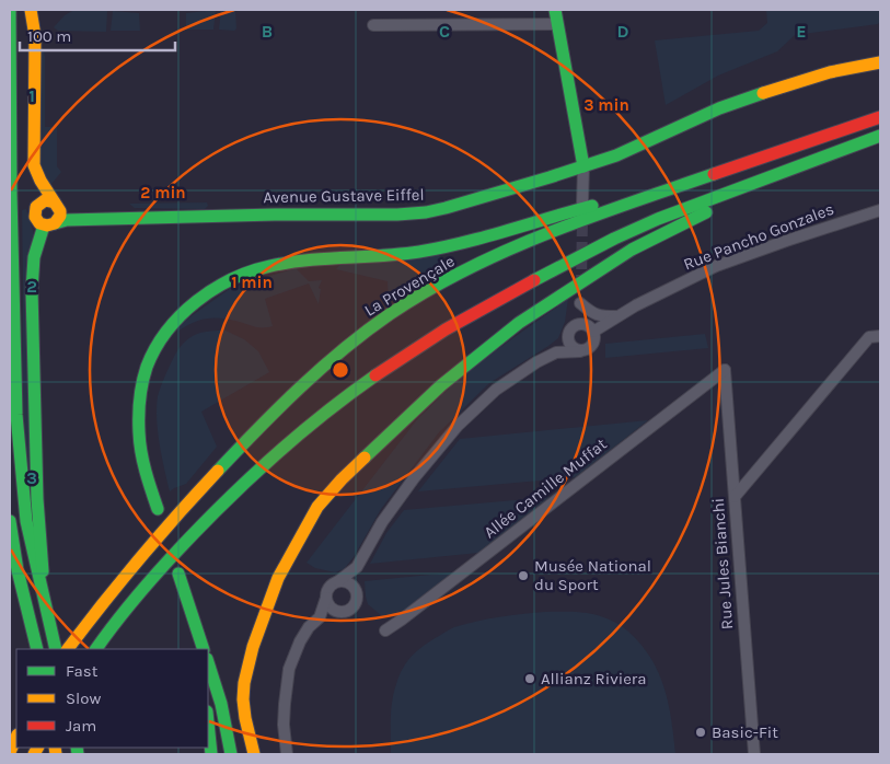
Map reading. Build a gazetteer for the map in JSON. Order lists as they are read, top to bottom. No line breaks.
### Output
{"streets":{"main road":["Avenue Gustave Eiffel","La Provençale"],"street":["Rue Pancho Gonzales","Allée Camille Muffat","Rue Jules Bianchi"]},"crossings":[["Allée Camille Muffat","Rue Jules Bianchi"]],"places":["Musée National du Sport","Allianz Riviera","Basic-Fit"],"legend":["Fast","Slow","Jam"],"scale_bar":"100 m","grid":{"columns":["B","C","D","E"],"rows":["1","2","3"]},"rings":["3 min","2 min","1 min"]}
